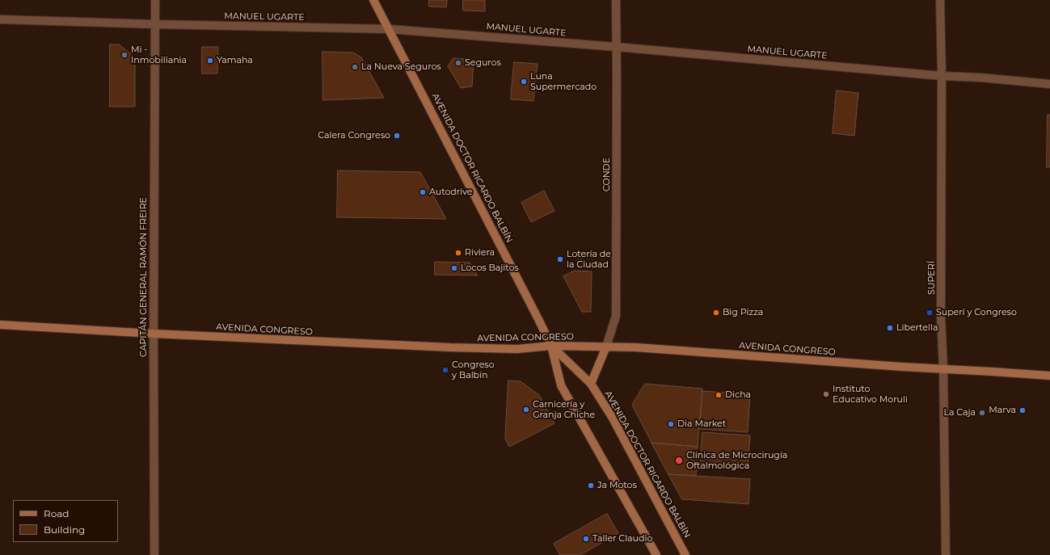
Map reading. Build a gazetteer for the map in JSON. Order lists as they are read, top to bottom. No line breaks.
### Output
{"streets":{"main road":["AVENIDA DOCTOR RICARDO BALBÍN","AVENIDA CONGRESO"],"street":["MANUEL UGARTE","CONDE","CAPITÁN GENERAL RAMÓN FREIRE","SUPERÍ"]},"crossings":[["MANUEL UGARTE","AVENIDA DOCTOR RICARDO BALBÍN"],["MANUEL UGARTE","CONDE"],["MANUEL UGARTE","CAPITÁN GENERAL RAMÓN FREIRE"],["MANUEL UGARTE","SUPERÍ"],["AVENIDA DOCTOR RICARDO BALBÍN","AVENIDA CONGRESO"],["CONDE","AVENIDA CONGRESO"],["CAPITÁN GENERAL RAMÓN FREIRE","AVENIDA CONGRESO"],["SUPERÍ","AVENIDA CONGRESO"]],"places":["Mi - Inmobiliania","Yamaha","Seguros","La Nueva Seguros","Luna Supermercado","Calera Congreso","Autodrive","Riviera","Lotería de la Ciudad","Locos Bajitos","Big Pizza","Superí y Congreso","Libertella","Congreso y Balbín","Instituto Educativo Moruli","Dicha","Carnicería y Granja Chiche","Marva","La Caja","Dia Market","Clínica de Microcirugía Oftalmológica","Ja Motos","Taller Claudio"],"legend":["Road","Building"]}
